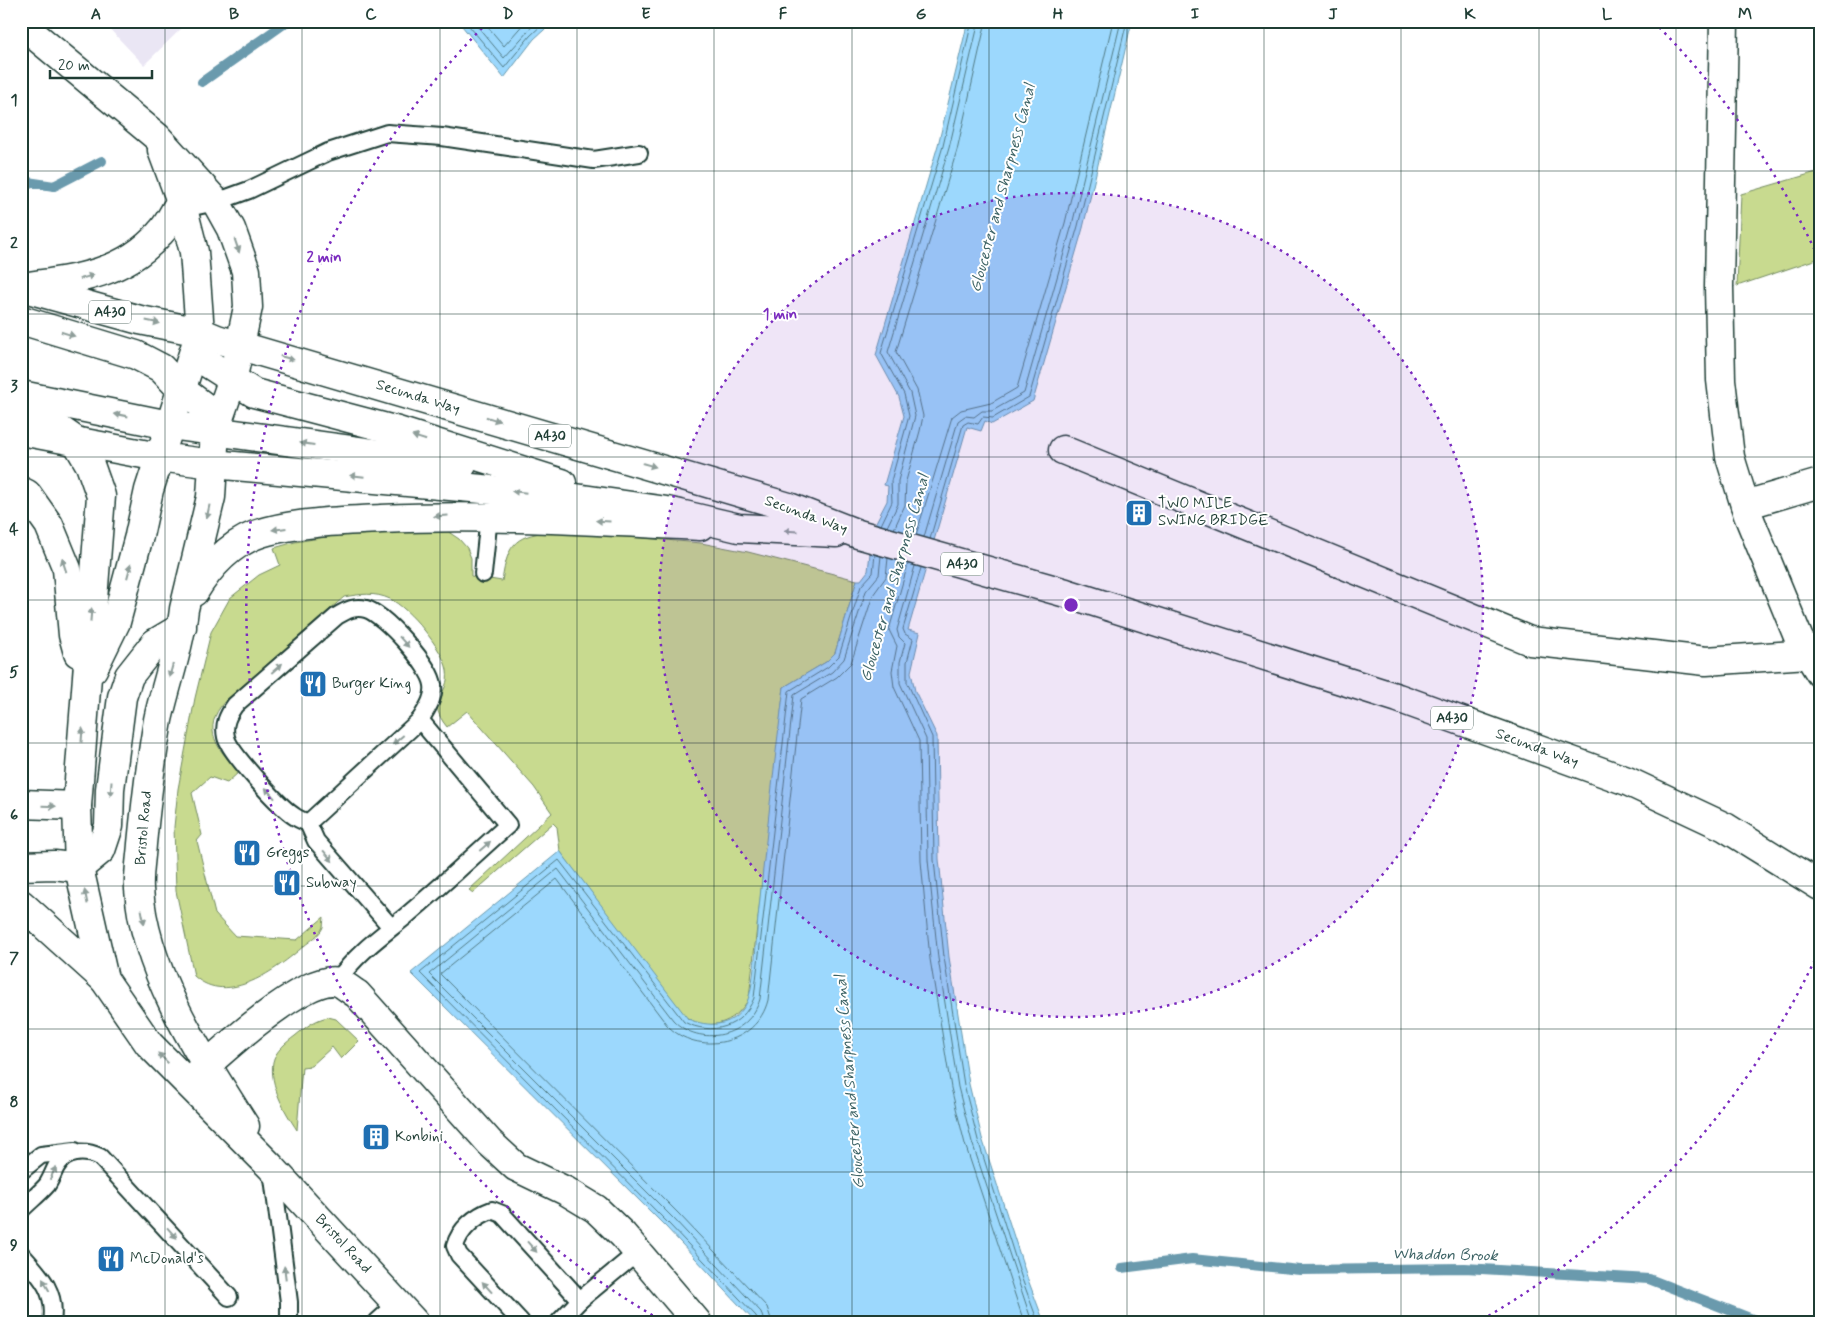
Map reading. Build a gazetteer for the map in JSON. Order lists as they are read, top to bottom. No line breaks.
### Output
{"streets":{"street":["A430","Secunda Way","Bristol Road"]},"crossings":[["A430","Secunda Way"],["A430","Bristol Road"],["Secunda Way","Bristol Road"]],"water":["Gloucester and Sharpness Canal","Whaddon Brook"],"places":{"building":["TWO MILE SWING BRIDGE","Konbini"],"restaurant":["Burger King","Greggs","Subway","McDonald's"]},"scale_bar":"20 m","grid":{"columns":["A","B","C","D","E","F","G","H","I","J","K","L","M"],"rows":["1","2","3","4","5","6","7","8","9"]},"rings":["2 min","1 min"]}
